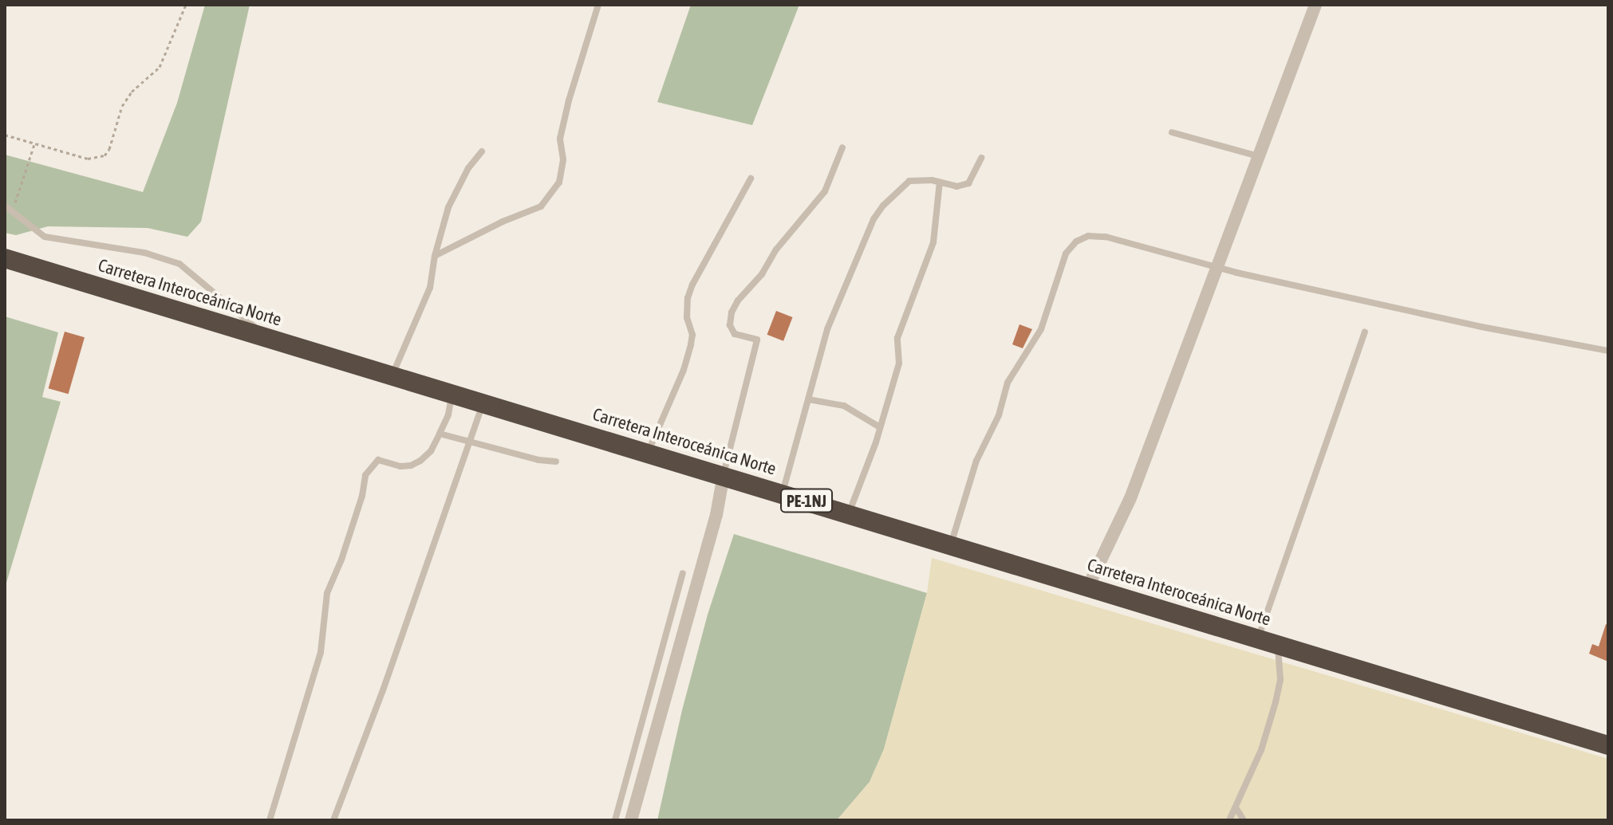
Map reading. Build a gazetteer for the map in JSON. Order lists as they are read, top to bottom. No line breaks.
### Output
{"streets":{"highway":["Carretera Interoceánica Norte","PE-1NJ"]}}
